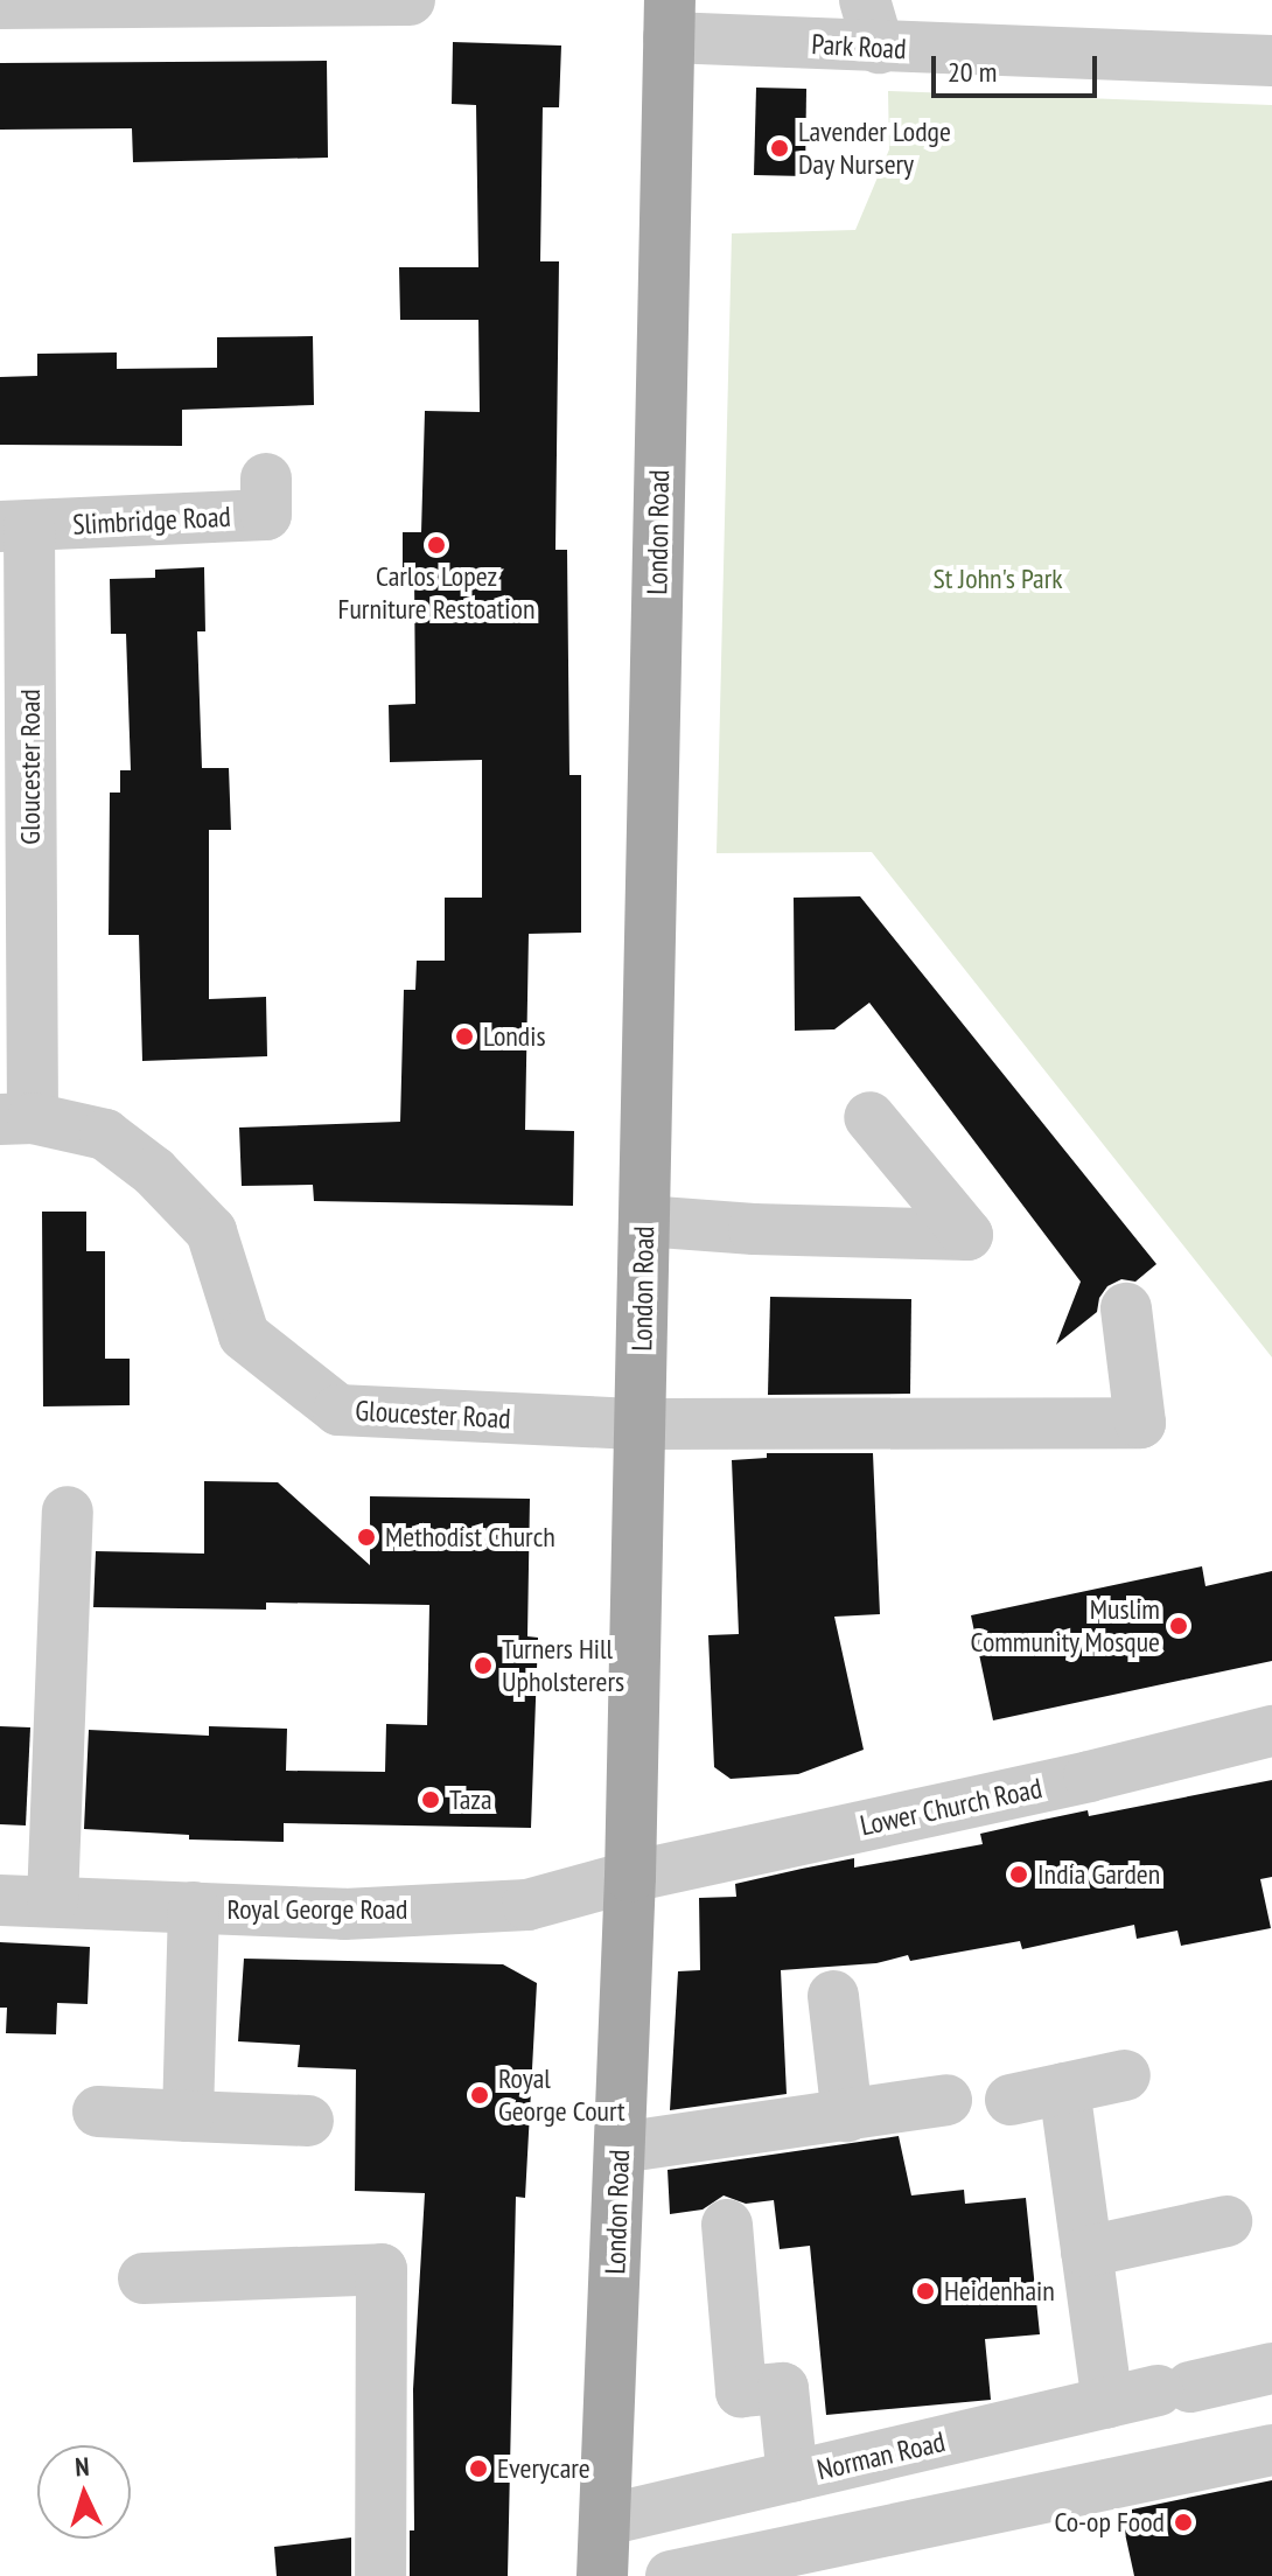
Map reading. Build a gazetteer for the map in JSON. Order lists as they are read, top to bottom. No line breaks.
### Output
{"streets":{"main road":["London Road"],"street":["Park Road","Slimbridge Road","Gloucester Road","Lower Church Road","Royal George Road","Norman Road"]},"crossings":[["Park Road","London Road"],["Slimbridge Road","Gloucester Road"],["London Road","Gloucester Road"],["London Road","Lower Church Road"],["London Road","Royal George Road"],["London Road","Norman Road"],["Lower Church Road","Royal George Road"]],"parks":["St John's Park"],"places":["Lavender Lodge Day Nursery","Carlos Lopez Furniture Restoation","Londis","Methodist Church","Muslim Community Mosque","Turners Hill Upholsterers","Taza","India Garden","Royal George Court","Heidenhain","Everycare","Co-op Food"],"scale_bar":"20 m","north":"top"}
